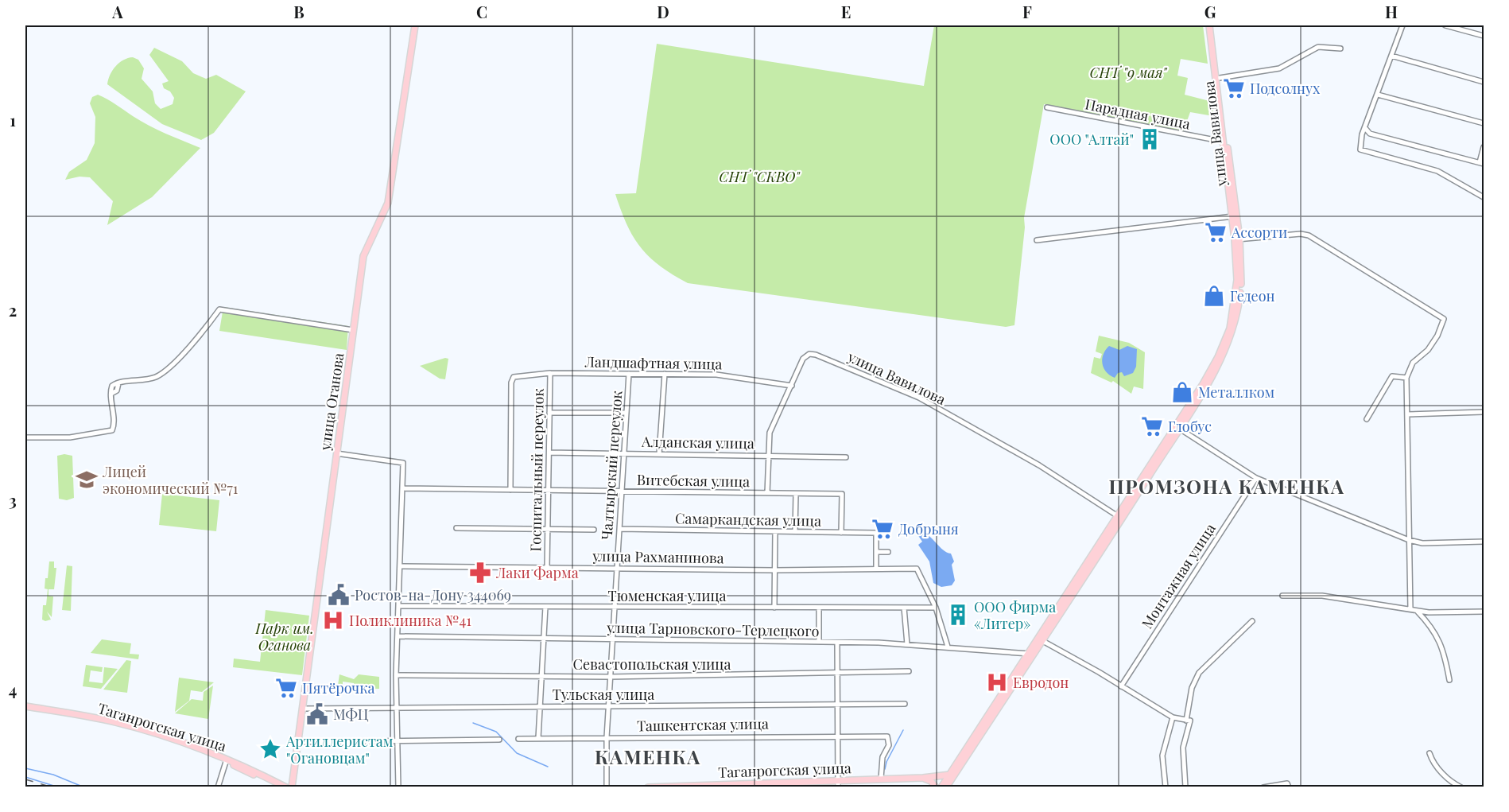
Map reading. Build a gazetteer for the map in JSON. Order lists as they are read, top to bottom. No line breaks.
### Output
{"streets":{"main road":["улица Вавилова","улица Оганова","Таганрогская улица"],"street":["Парадная улица","Ландшафтная улица","Алданская улица","Чалтырский переулок","Госпитальный переулок","Витебская улица","Самаркандская улица","улица Рахманинова","Монтажная улица","Тюменская улица","улица Тарновского-Терлецкого","Севастопольская улица","Тульская улица","Ташкентская улица"]},"crossings":[["Парадная улица","улица Вавилова"],["улица Вавилова","Ландшафтная улица"],["улица Вавилова","Алданская улица"],["улица Вавилова","Витебская улица"],["улица Вавилова","улица Тарновского-Терлецкого"],["улица Вавилова","Таганрогская улица"],["Ландшафтная улица","Чалтырский переулок"],["Ландшафтная улица","Госпитальный переулок"],["Ландшафтная улица","Витебская улица"],["улица Оганова","Тульская улица"],["Алданская улица","Чалтырский переулок"],["Алданская улица","Госпитальный переулок"],["Чалтырский переулок","Витебская улица"],["Чалтырский переулок","Самаркандская улица"],["Чалтырский переулок","улица Рахманинова"],["Чалтырский переулок","Тюменская улица"],["Чалтырский переулок","улица Тарновского-Терлецкого"],["Чалтырский переулок","Севастопольская улица"],["Чалтырский переулок","Тульская улица"],["Чалтырский переулок","Ташкентская улица"],["Госпитальный переулок","Витебская улица"],["Госпитальный переулок","улица Рахманинова"],["Витебская улица","Самаркандская улица"],["улица Рахманинова","Тюменская улица"],["Ташкентская улица","Таганрогская улица"]],"districts":["ПРОМЗОНА КАМЕНКА","КАМЕНКА"],"parks":["СНТ \"9 мая\"","СНТ \"СКВО\"","Парк им. Оганова"],"places":{"supermarket":["Подсолнух","Ассорти","Глобус","Добрыня","Пятёрочка"],"building":["ООО \"Алтай\"","ООО Фирма «Литер»"],"shop":["Гедеон","Металлком"],"school or university":["Лицей экономический №71"],"pharmacy":["Лаки Фарма"],"public building":["Ростов-на-Дону 344069","МФЦ"],"hospital":["Поликлиника №41","Евродон"],"place":["Артиллеристам \"Огановцам\""]},"grid":{"columns":["A","B","C","D","E","F","G","H"],"rows":["1","2","3","4"]}}
